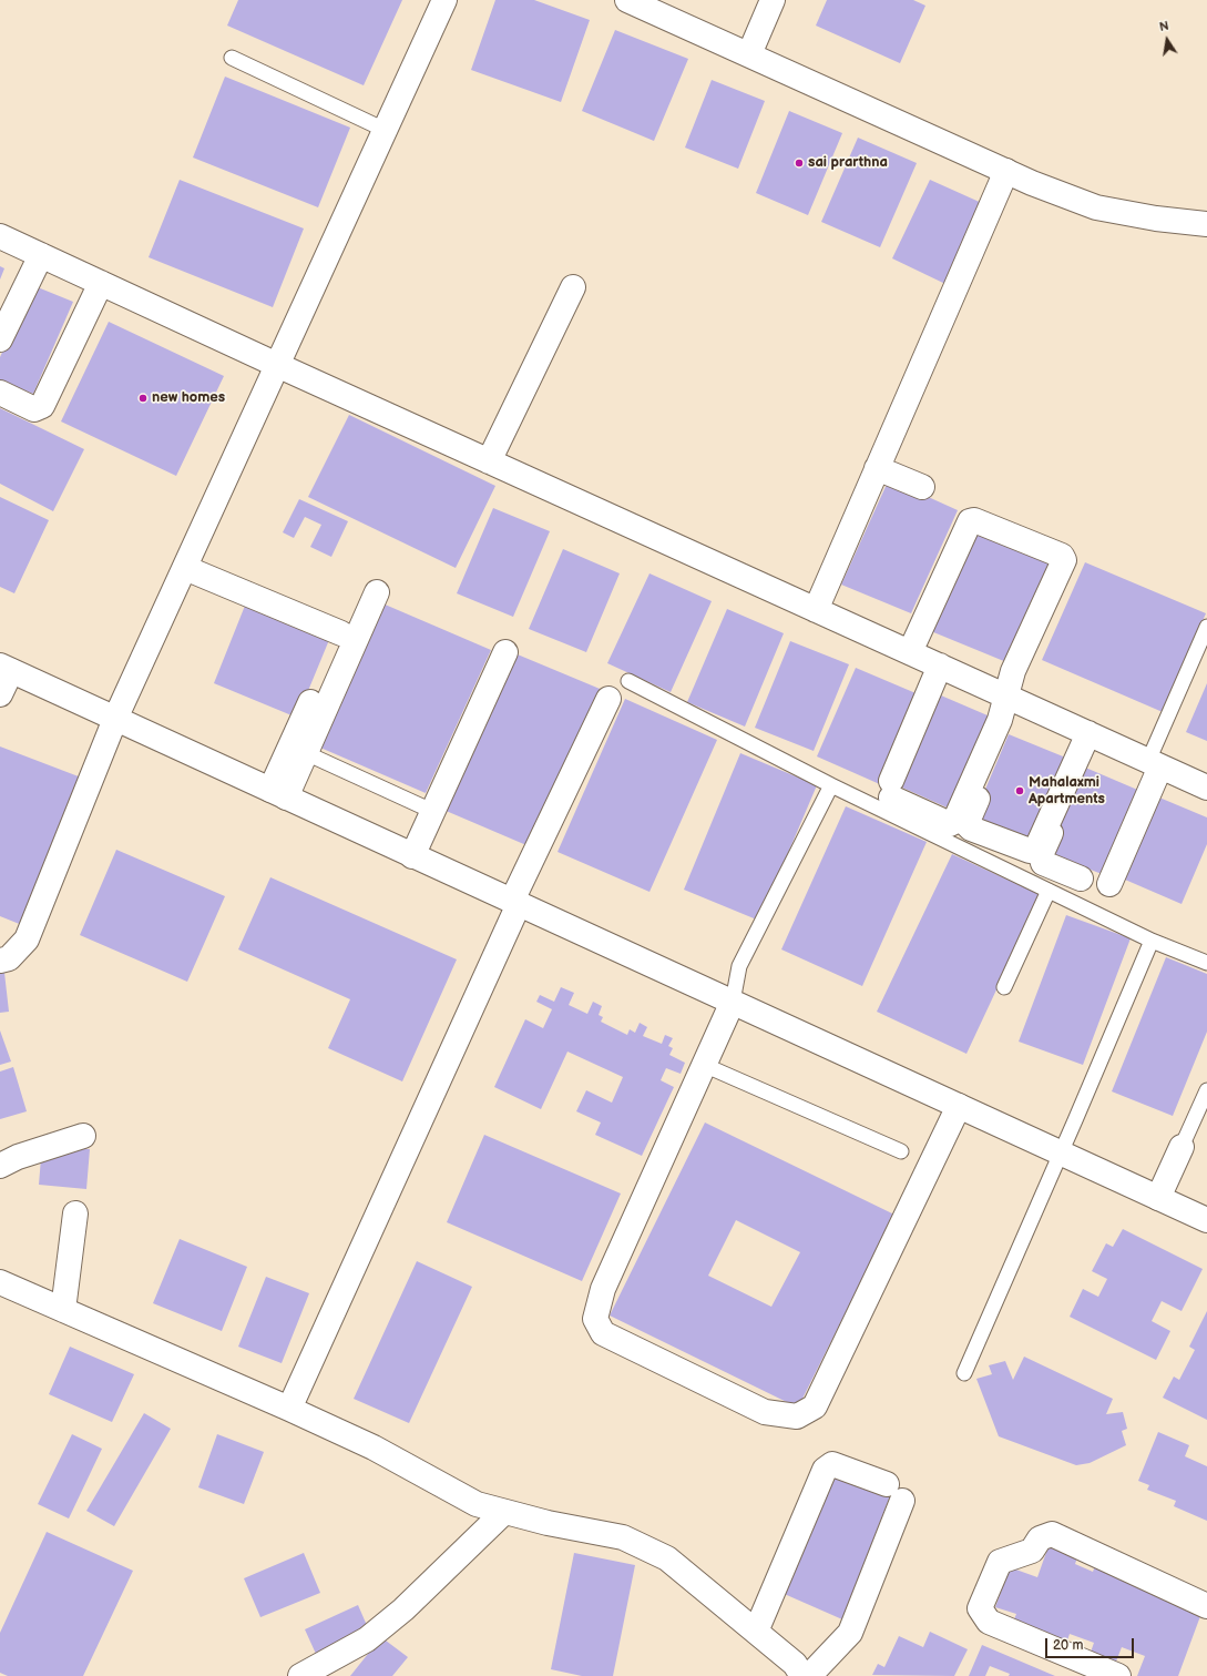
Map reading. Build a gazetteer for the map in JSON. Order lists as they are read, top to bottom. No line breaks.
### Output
{"places":["sai prarthna","new homes","Mahalaxmi Apartments"],"scale_bar":"20 m","north":"top"}
